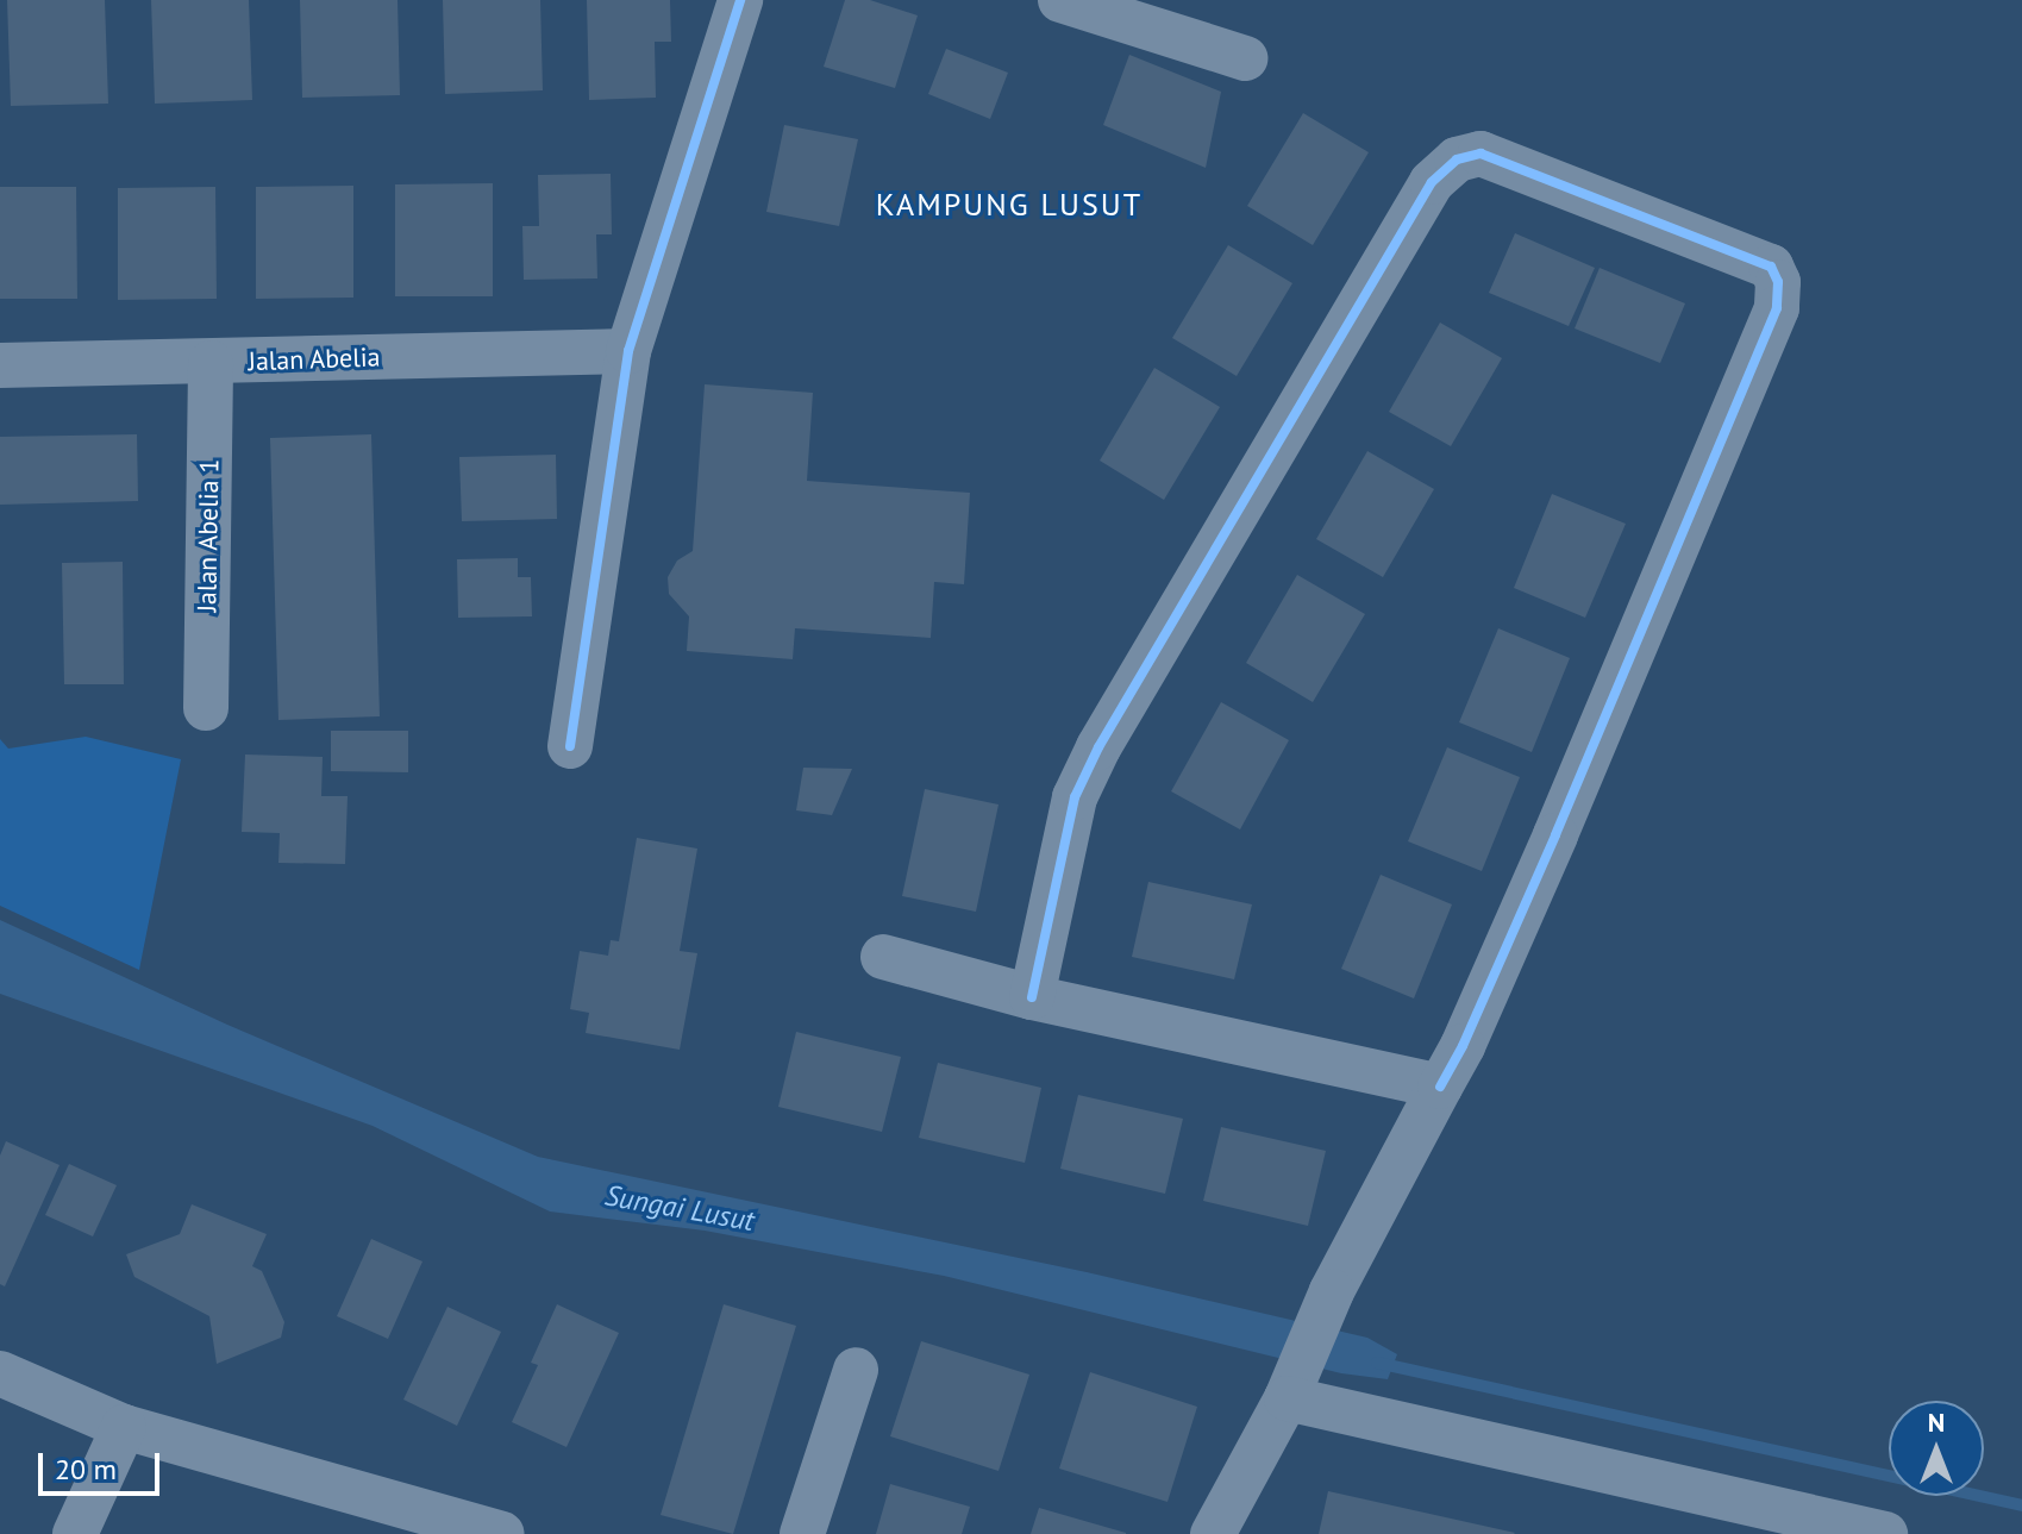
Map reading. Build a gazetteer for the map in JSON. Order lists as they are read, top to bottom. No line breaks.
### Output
{"streets":{"street":["Jalan Abelia","Jalan Abelia 1"]},"crossings":[["Jalan Abelia","Jalan Abelia 1"]],"districts":["KAMPUNG LUSUT"],"water":["Sungai Lusut"],"scale_bar":"20 m","north":"top"}
